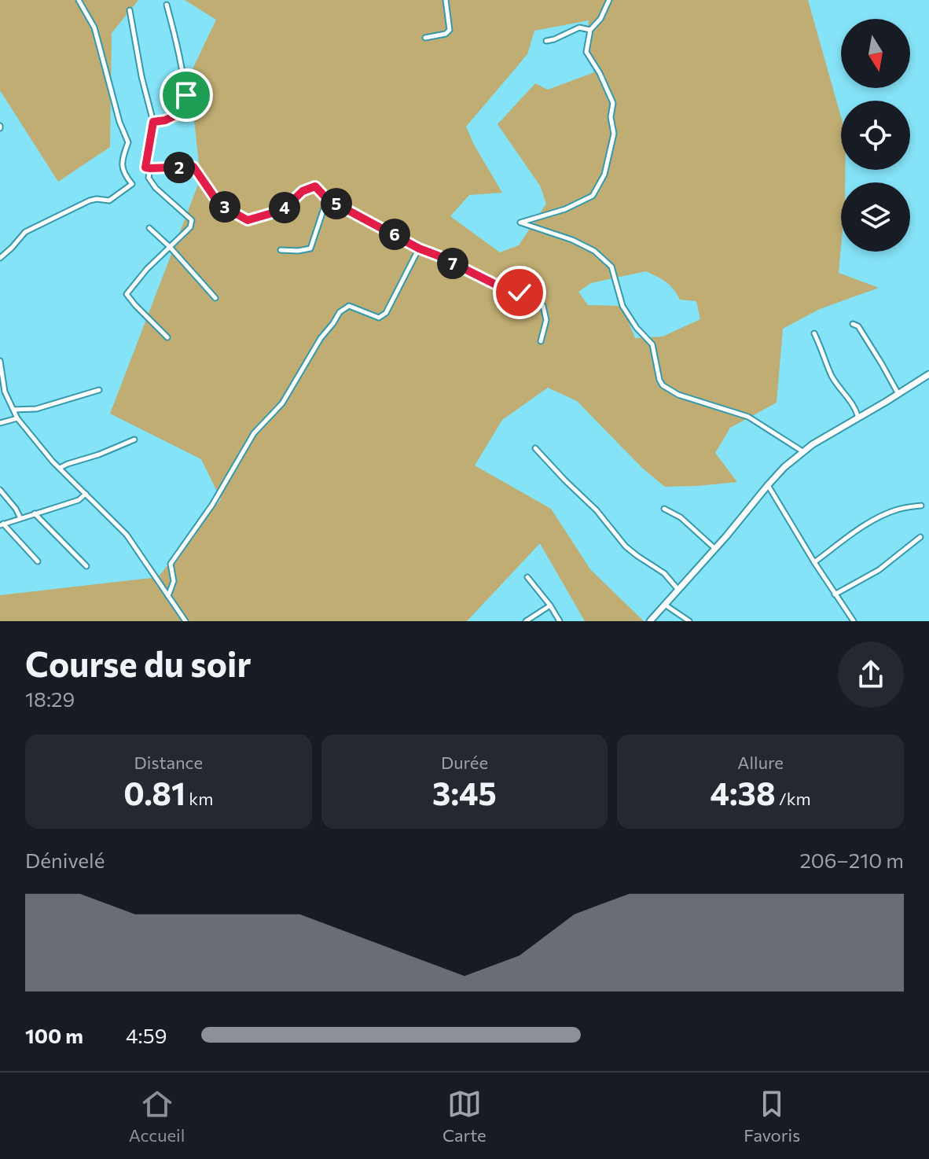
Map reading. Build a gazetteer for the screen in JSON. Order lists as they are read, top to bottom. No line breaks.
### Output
{"north":"bottom","page":{"pins":["2","5","3","4","6","7"],"heading":["Course du soir","18:29"],"stats":[["Distance","0.81 km"],["Durée","3:45"],["Allure","4:38 /km"]],"chart":["Dénivelé","206–210 m"],"list":[{"name":"100 m","note":"4:59"}],"tabs":["Accueil","Carte","Favoris"]}}
